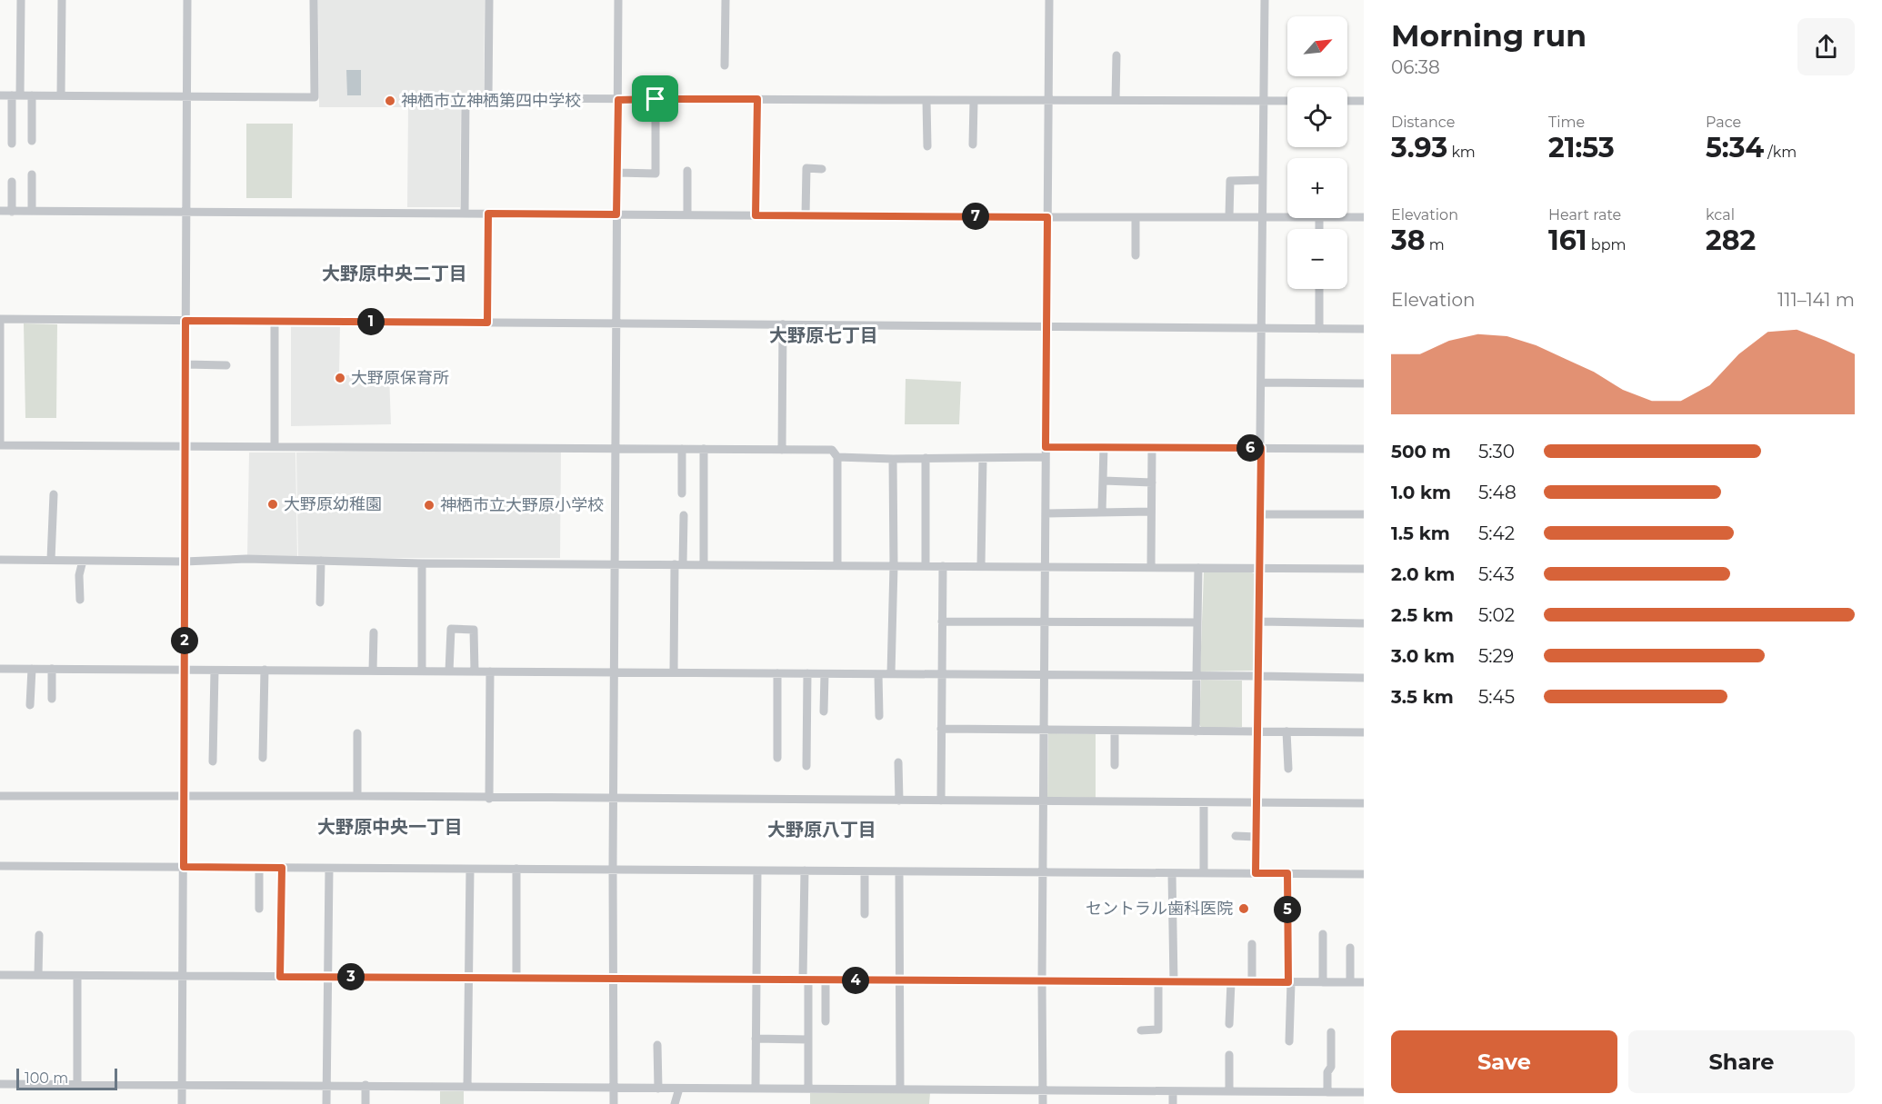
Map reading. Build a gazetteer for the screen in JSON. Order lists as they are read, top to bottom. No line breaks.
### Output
{"districts":["大野原中央二丁目","大野原七丁目","大野原中央一丁目","大野原八丁目"],"places":["神栖市立神栖第四中学校","大野原保育所","大野原幼稚園","神栖市立大野原小学校","セントラル歯科医院"],"scale_bar":"100 m","north":"top right","page":{"heading":["Morning run","06:38"],"map_buttons":["+","−"],"stats":[["Distance","3.93 km"],["Time","21:53"],["Pace","5:34 /km"],["Elevation","38 m"],["Heart rate","161 bpm"],["kcal","282"]],"pins":["7","1","6","2","5","3","4"],"chart":["Elevation","111–141 m"],"list":[{"name":"500 m","note":"5:30"},{"name":"1.0 km","note":"5:48"},{"name":"1.5 km","note":"5:42"},{"name":"2.0 km","note":"5:43"},{"name":"2.5 km","note":"5:02"},{"name":"3.0 km","note":"5:29"},{"name":"3.5 km","note":"5:45"}],"buttons":["Save","Share"],"scale":"100 m"}}
